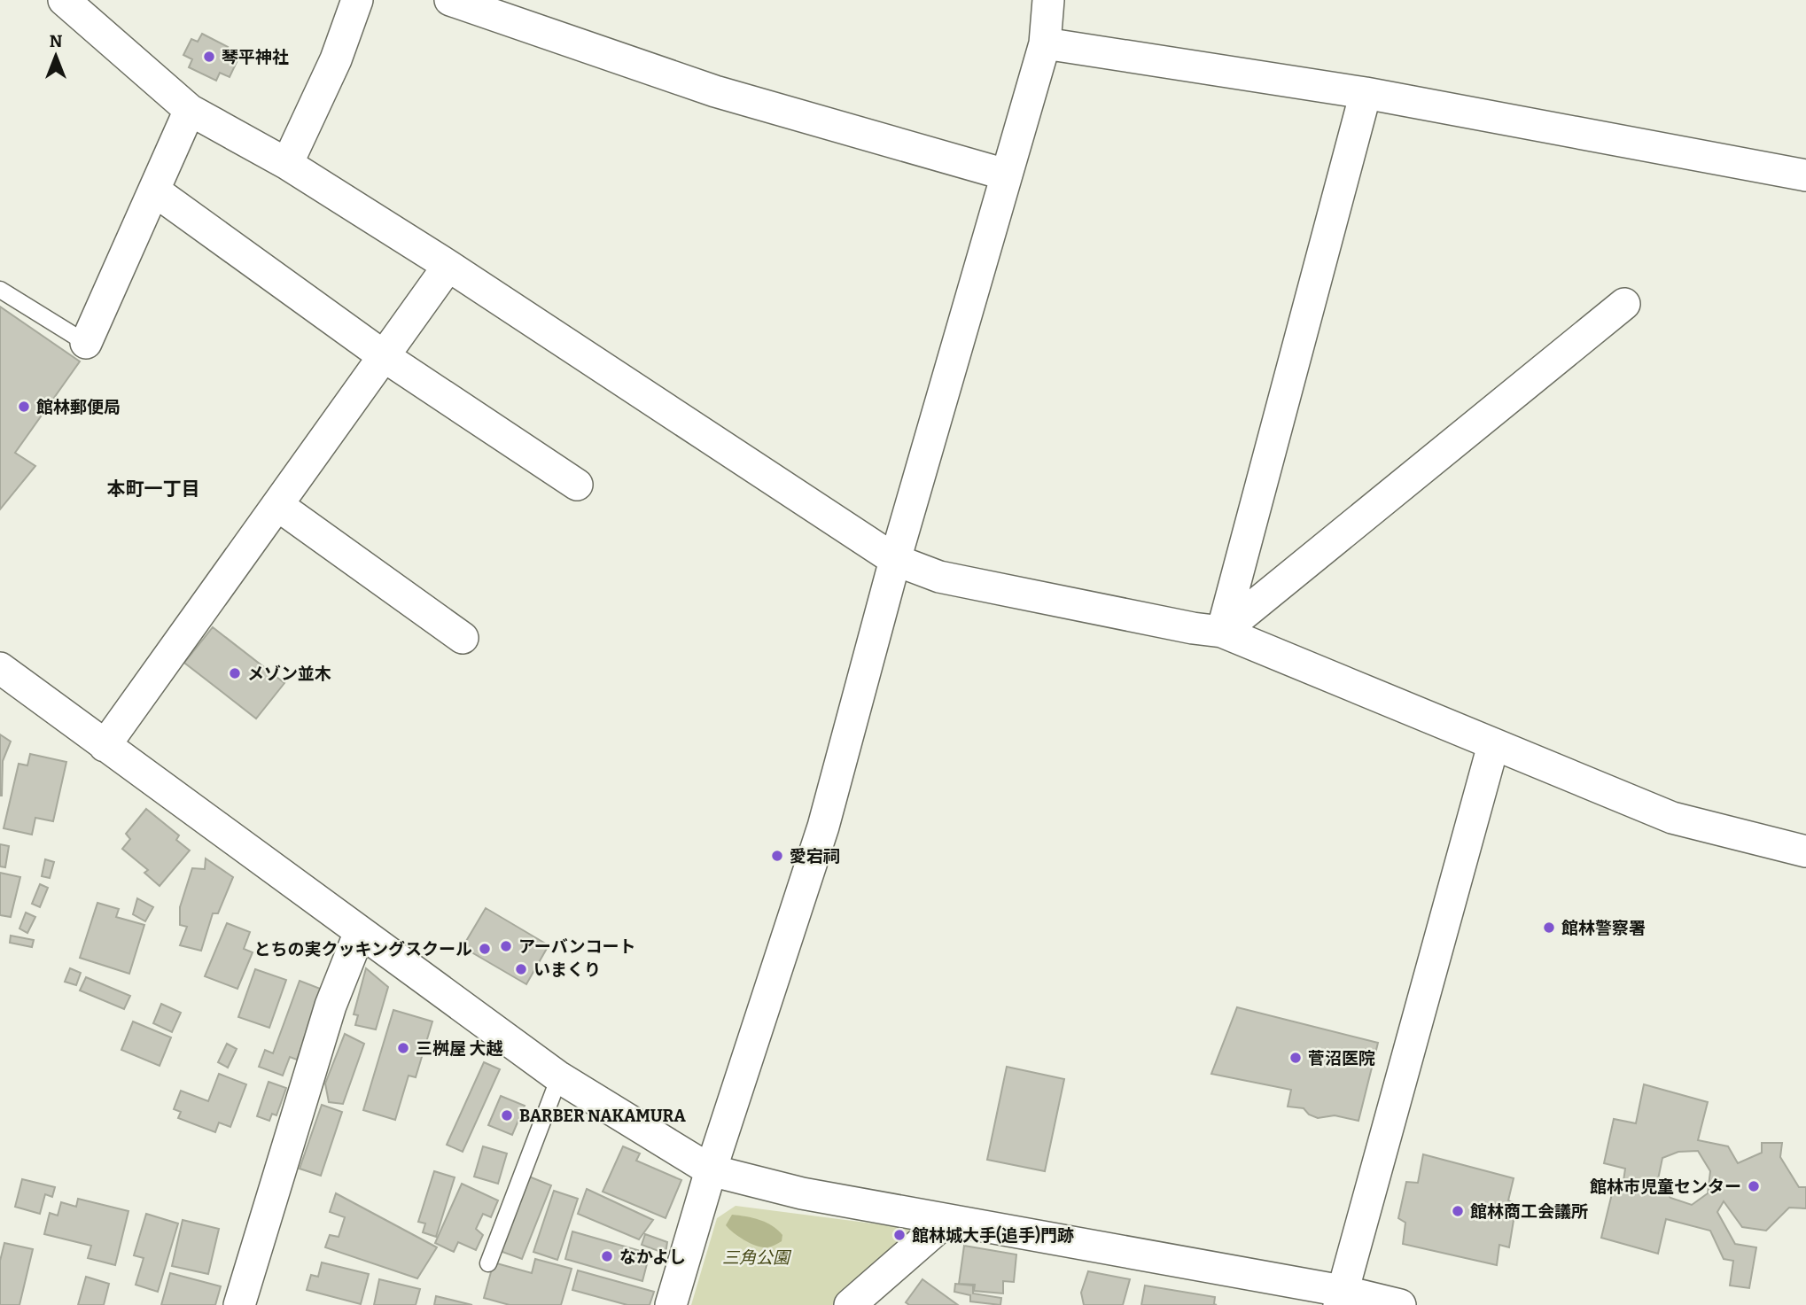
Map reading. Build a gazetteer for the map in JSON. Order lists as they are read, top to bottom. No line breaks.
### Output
{"districts":["本町一丁目"],"parks":["三角公園"],"places":["琴平神社","館林郵便局","メゾン並木","愛宕祠","館林警察署","アーバンコート","とちの実クッキングスクール","いまくり","三桝屋 大越","菅沼医院","BARBER NAKAMURA","館林市児童センター","館林商工会議所","館林城大手(追手)門跡","なかよし"],"north":"top"}
